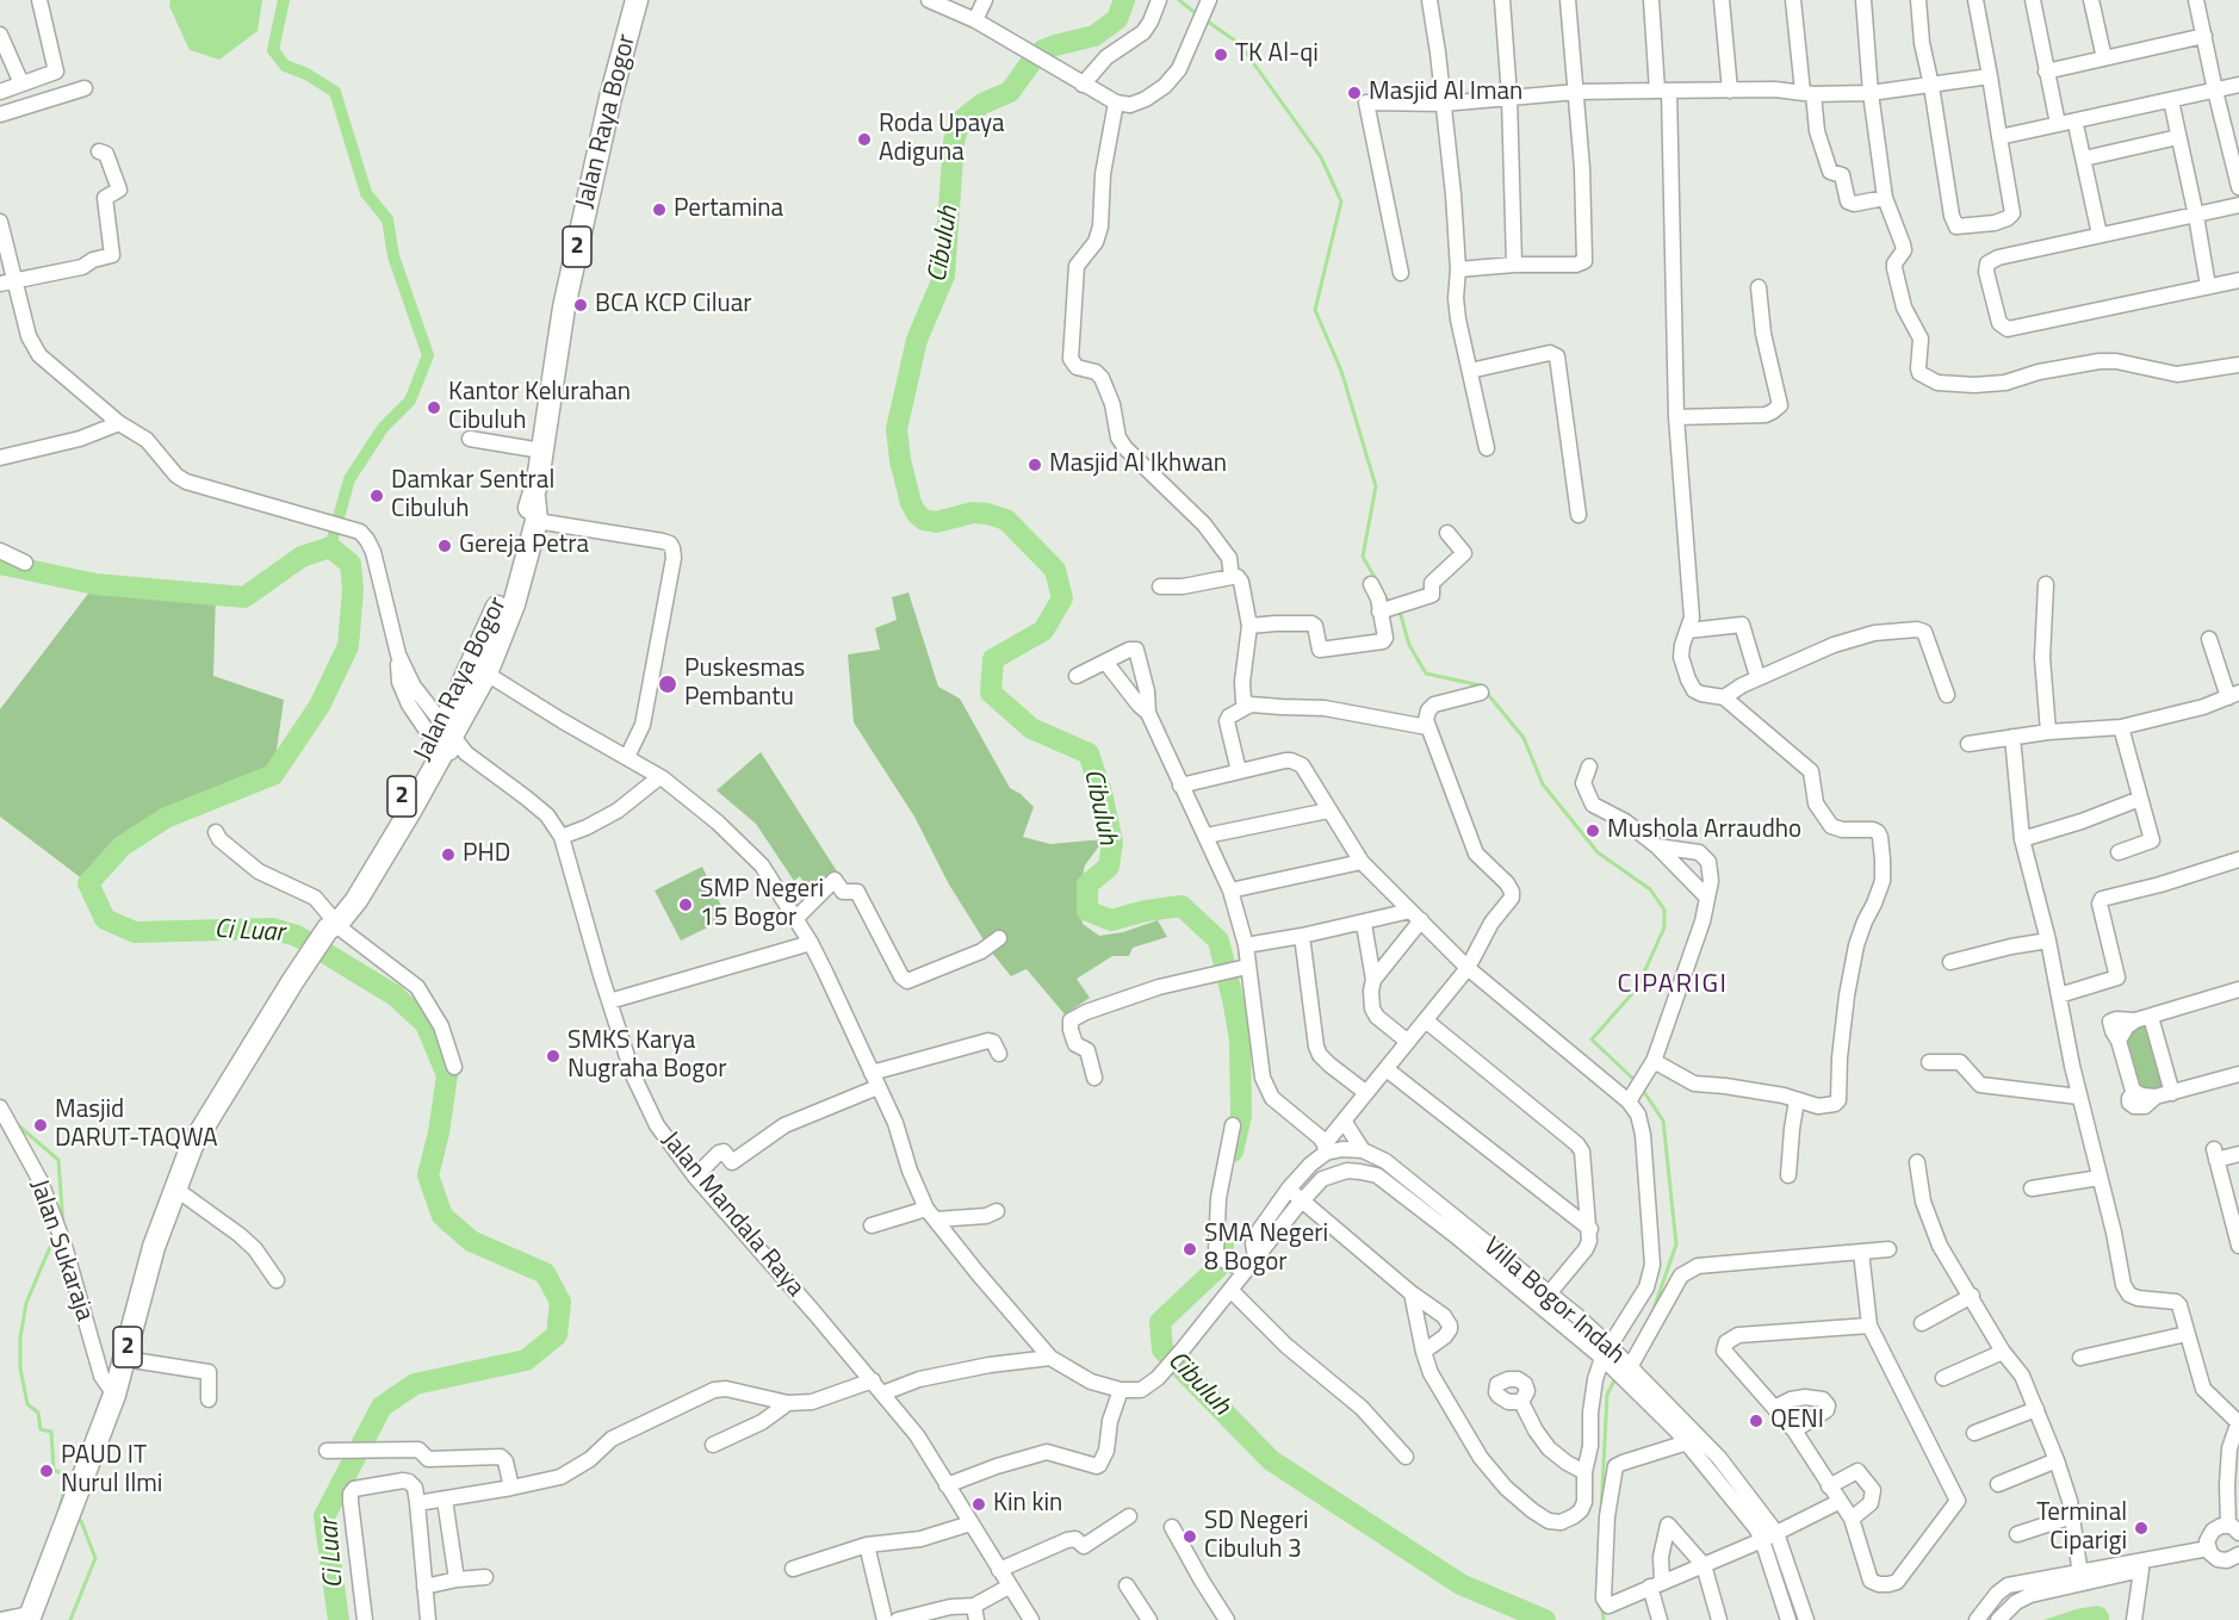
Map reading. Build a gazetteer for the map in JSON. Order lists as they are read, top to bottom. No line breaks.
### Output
{"streets":{"highway":["Jalan Raya Bogor","2"],"street":["Jalan Mandala Raya","Jalan Sukaraja","Villa Bogor Indah"]},"crossings":[["Jalan Raya Bogor","2"],["Jalan Raya Bogor","Jalan Mandala Raya"],["2","Jalan Sukaraja"]],"districts":["CIPARIGI"],"water":["Cibuluh","Ci Luar"],"places":["TK Al-qi","Masjid Al Iman","Roda Upaya Adiguna","Pertamina","BCA KCP Ciluar","Kantor Kelurahan Cibuluh","Masjid Al Ikhwan","Damkar Sentral Cibuluh","Gereja Petra","Puskesmas Pembantu","Mushola Arraudho","PHD","SMP Negeri 15 Bogor","SMKS Karya Nugraha Bogor","Masjid DARUT-TAQWA","SMA Negeri 8 Bogor","QENI","PAUD IT Nurul Ilmi","Kin kin","Terminal Ciparigi","SD Negeri Cibuluh 3"]}
